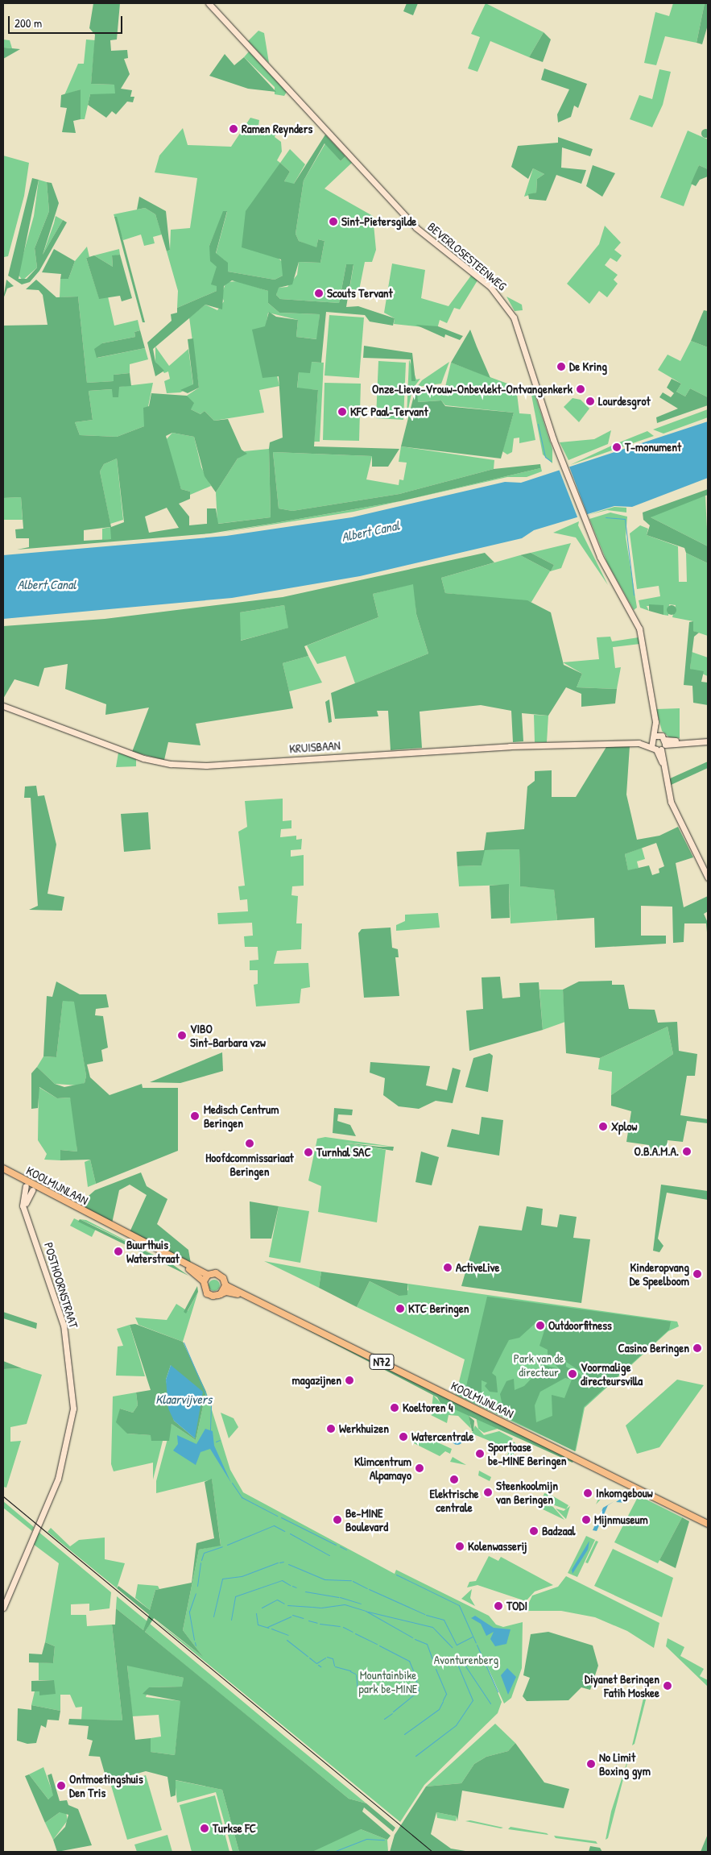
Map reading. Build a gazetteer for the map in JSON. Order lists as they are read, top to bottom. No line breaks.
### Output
{"streets":{"main road":["KOOLMIJNLAAN","N72"],"street":["BEVERLOSESTEENWEG","KRUISBAAN","POSTHOORNSTRAAT"]},"crossings":[["BEVERLOSESTEENWEG","KRUISBAAN"],["KOOLMIJNLAAN","POSTHOORNSTRAAT"]],"water":["Albert Canal","Klaarvijvers"],"parks":["Park van de directeur","Avonturenberg","Mountainbike park be-MINE"],"places":["Ramen Reynders","Sint-Pietersgilde","Scouts Tervant","De Kring","Onze-Lieve-Vrouw-Onbevlekt-Ontvangenkerk","Lourdesgrot","KFC Paal-Tervant","T-monument","VIBO Sint-Barbara vzw","Medisch Centrum Beringen","Xplow","Hoofdcommissariaat Beringen","O.B.A.M.A.","Turnhal SAC","Buurthuis Waterstraat","ActiveLive","Kinderopvang De Speelboom","KTC Beringen","Outdoorfitness","Casino Beringen","Voormalige directeursvilla","magazijnen","Koeltoren 4","Werkhuizen","Watercentrale","Sportoase be-MINE Beringen","Klimcentrum Alpamayo","Elektrische centrale","Steenkoolmijn van Beringen","Inkomgebouw","Be-MINE Boulevard","Mijnmuseum","Badzaal","Kolenwasserij","TODI","Diyanet Beringen Fatih Moskee","No Limit Boxing gym","Ontmoetingshuis Den Tris","Turkse FC"],"scale_bar":"200 m"}
